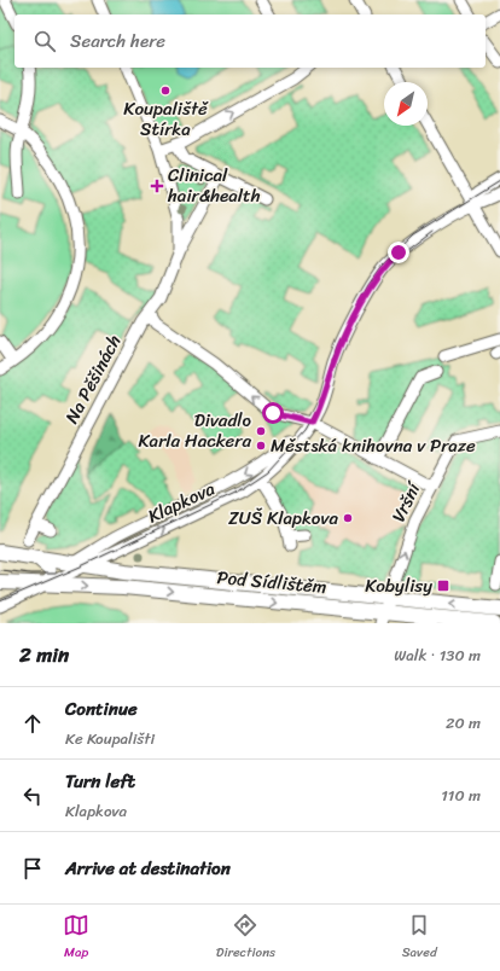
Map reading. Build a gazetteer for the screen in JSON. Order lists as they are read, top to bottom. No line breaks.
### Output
{"streets":{"main road":["Pod Sídlištěm"],"street":["Na Pěšinách","Klapkova","Vršní"]},"crossings":[["Klapkova","Pod Sídlištěm"],["Vršní","Pod Sídlištěm"]],"one_way":["Vršní"],"places":{"other":["Koupaliště Stírka","Divadlo Karla Hackera","Městská knihovna v Praze","ZUŠ Klapkova"],"health":["Clinical hair&health"],"transit":["Kobylisy"]},"north":"bottom left","page":{"search":"Search here","heading":["2 min","Walk · 130 m"],"list":[["Continue","Ke Koupališti","20 m"],["Turn left","Klapkova","110 m"],"Arrive at destination"],"nav":["Map","Directions","Saved"]}}
